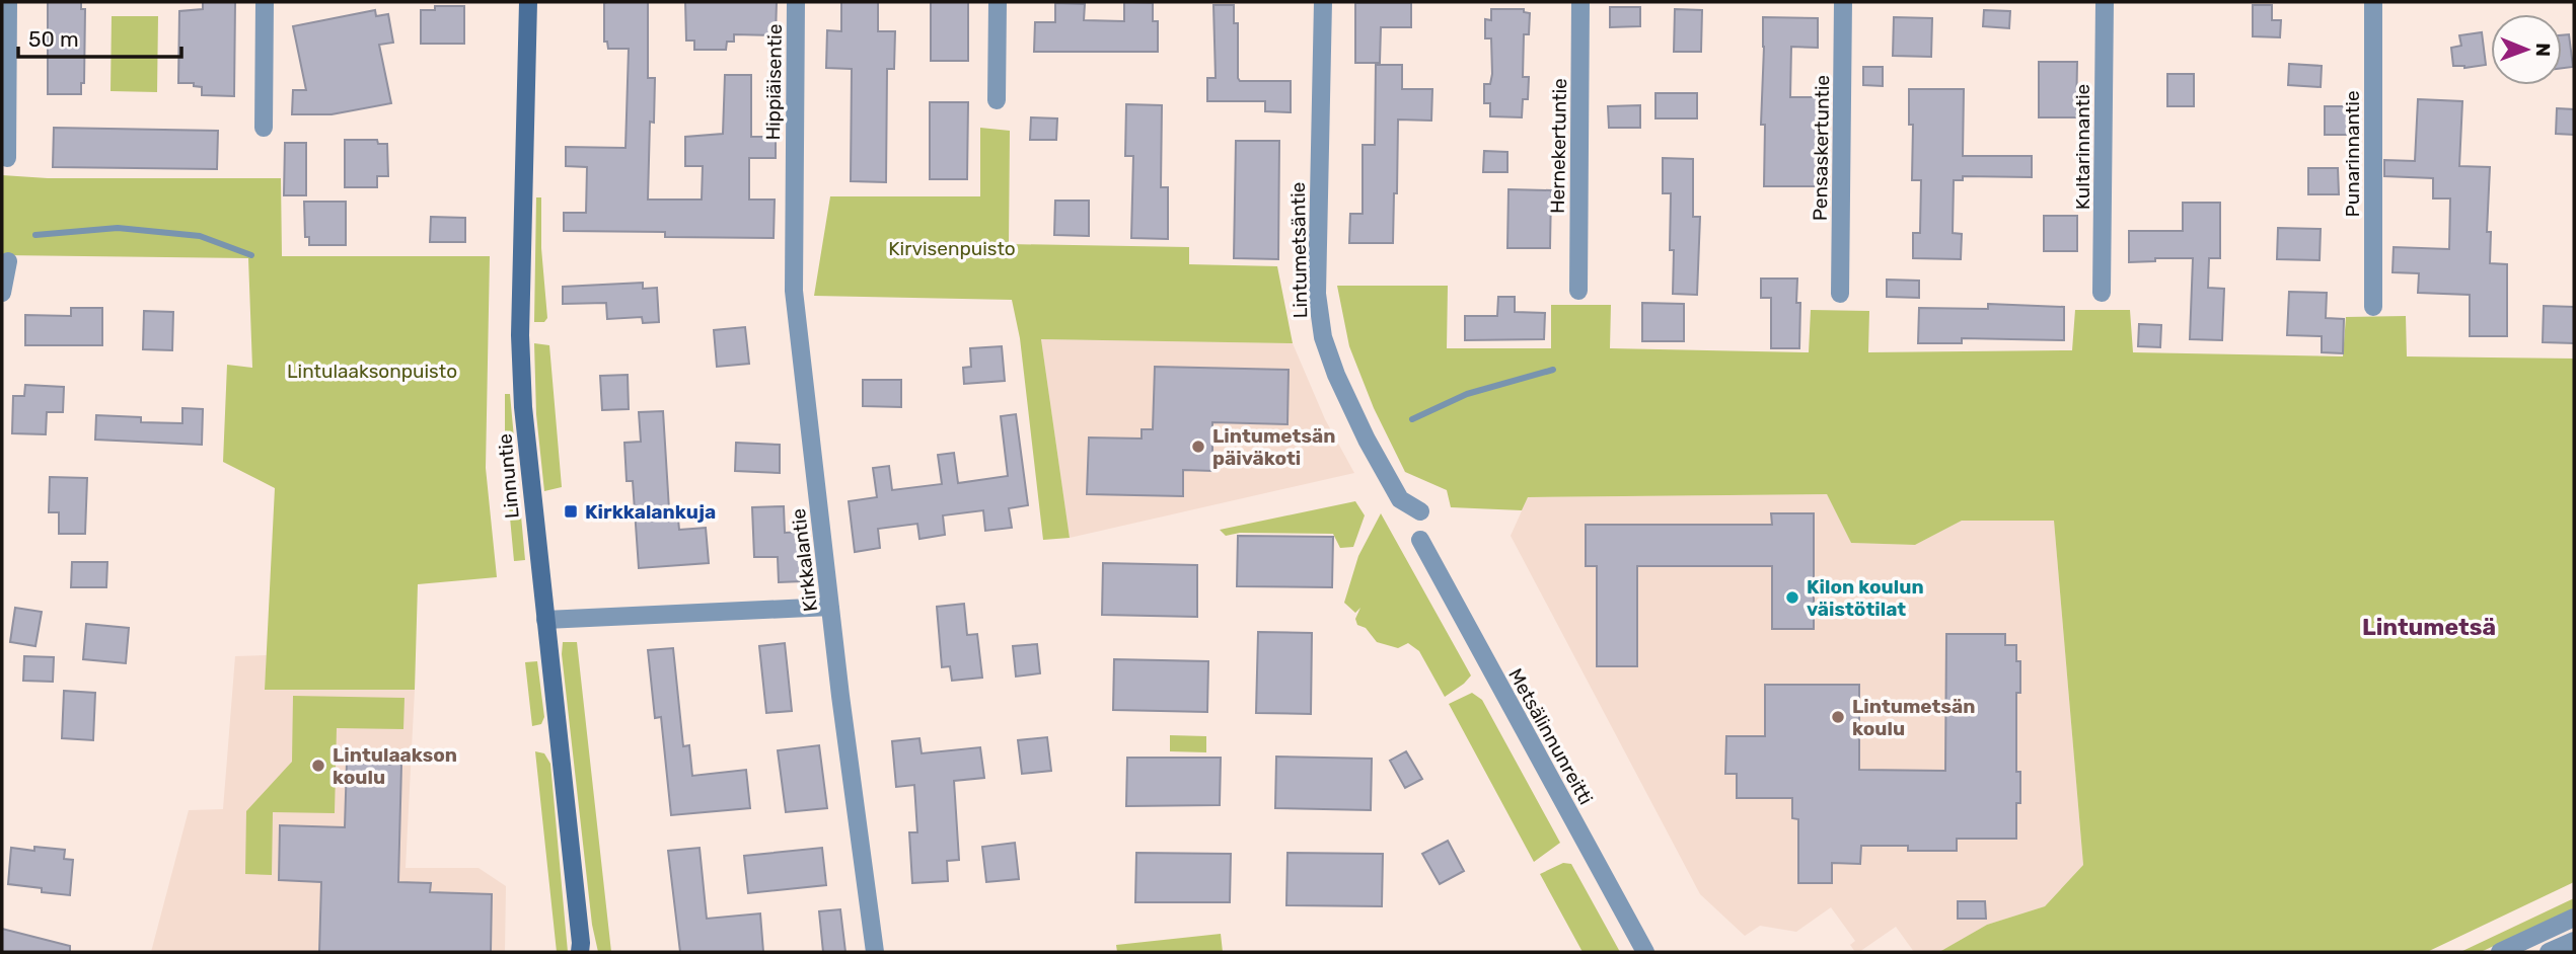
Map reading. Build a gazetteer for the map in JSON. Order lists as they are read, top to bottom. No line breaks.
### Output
{"streets":{"street":["Hippiäisentie","Hernekertuntie","Kultarinnantie","Pensaskertuntie","Punarinnantie","Lintumetsäntie","Linnuntie","Kirkkalantie","Metsälinnunreitti"]},"crossings":[["Hippiäisentie","Kirkkalantie"]],"districts":["Lintumetsä"],"parks":["Kirvisenpuisto","Lintulaaksonpuisto"],"places":{"other":["Lintumetsän päiväkoti","Kilon koulun väistötilat","Lintumetsän koulu","Lintulaakson koulu"],"transit":["Kirkkalankuja"]},"scale_bar":"50 m","north":"right"}
